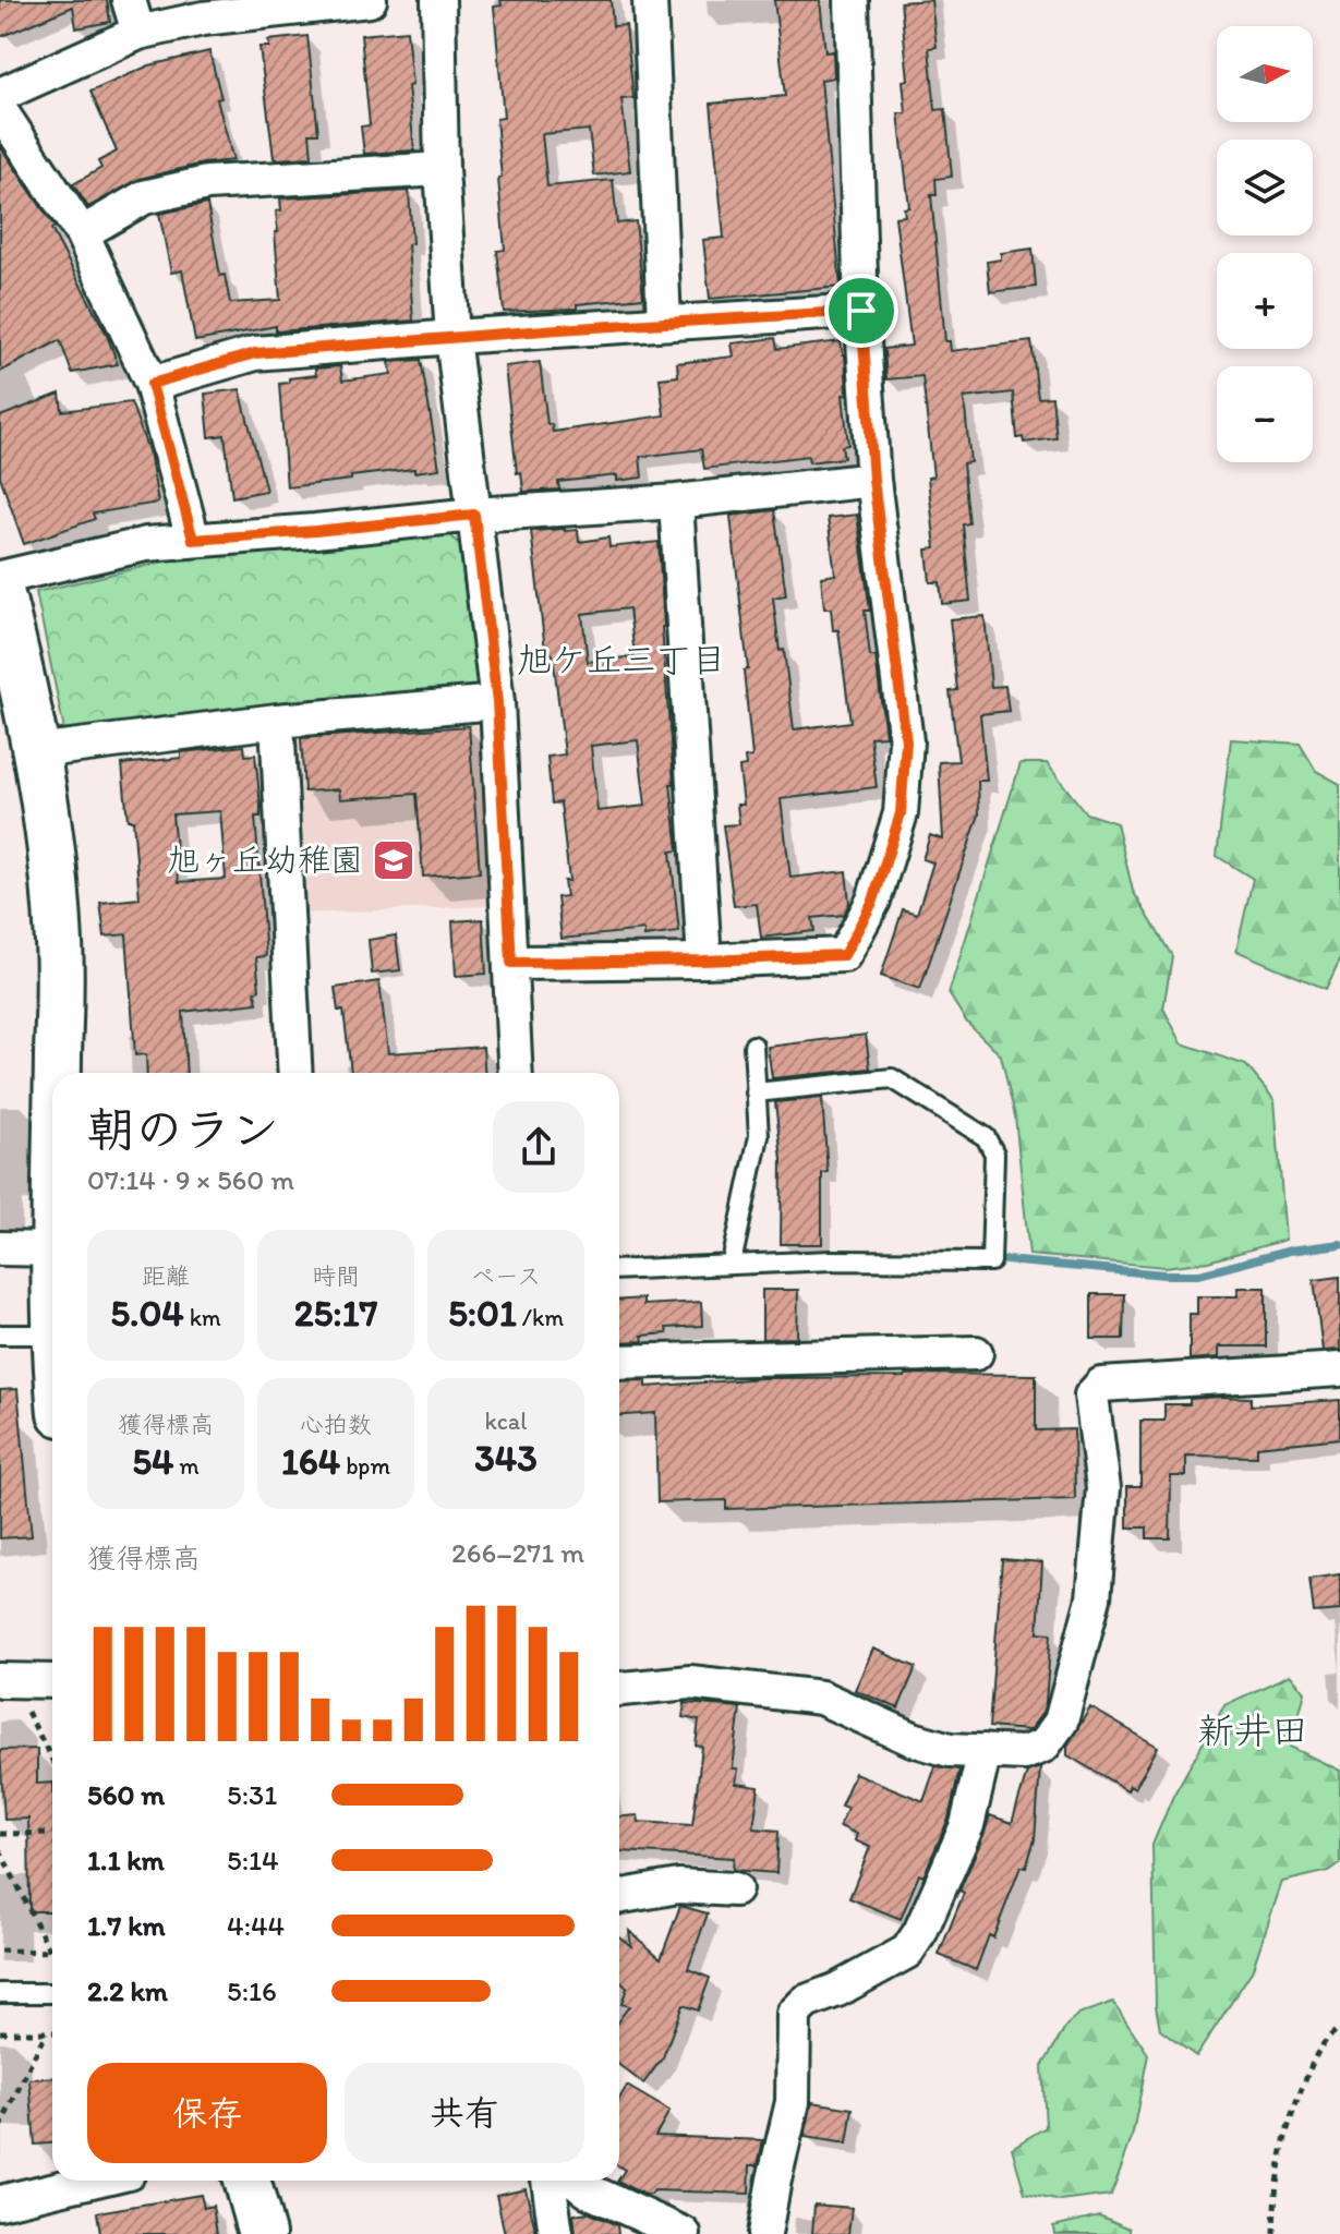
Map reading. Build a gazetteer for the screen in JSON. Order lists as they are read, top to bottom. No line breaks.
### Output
{"districts":["旭ケ丘三丁目","新井田"],"places":{"school or university":["旭ヶ丘幼稚園"]},"north":"right","page":{"map_buttons":["+","−"],"heading":["朝のラン","07:14 · 9 × 560 m"],"stats":[["距離","5.04 km"],["時間","25:17"],["ペース","5:01 /km"],["獲得標高","54 m"],["心拍数","164 bpm"],["kcal","343"]],"chart":["獲得標高","266–271 m"],"list":[{"name":"560 m","note":"5:31"},{"name":"1.1 km","note":"5:14"},{"name":"1.7 km","note":"4:44"},{"name":"2.2 km","note":"5:16"}],"buttons":["保存","共有"]}}
